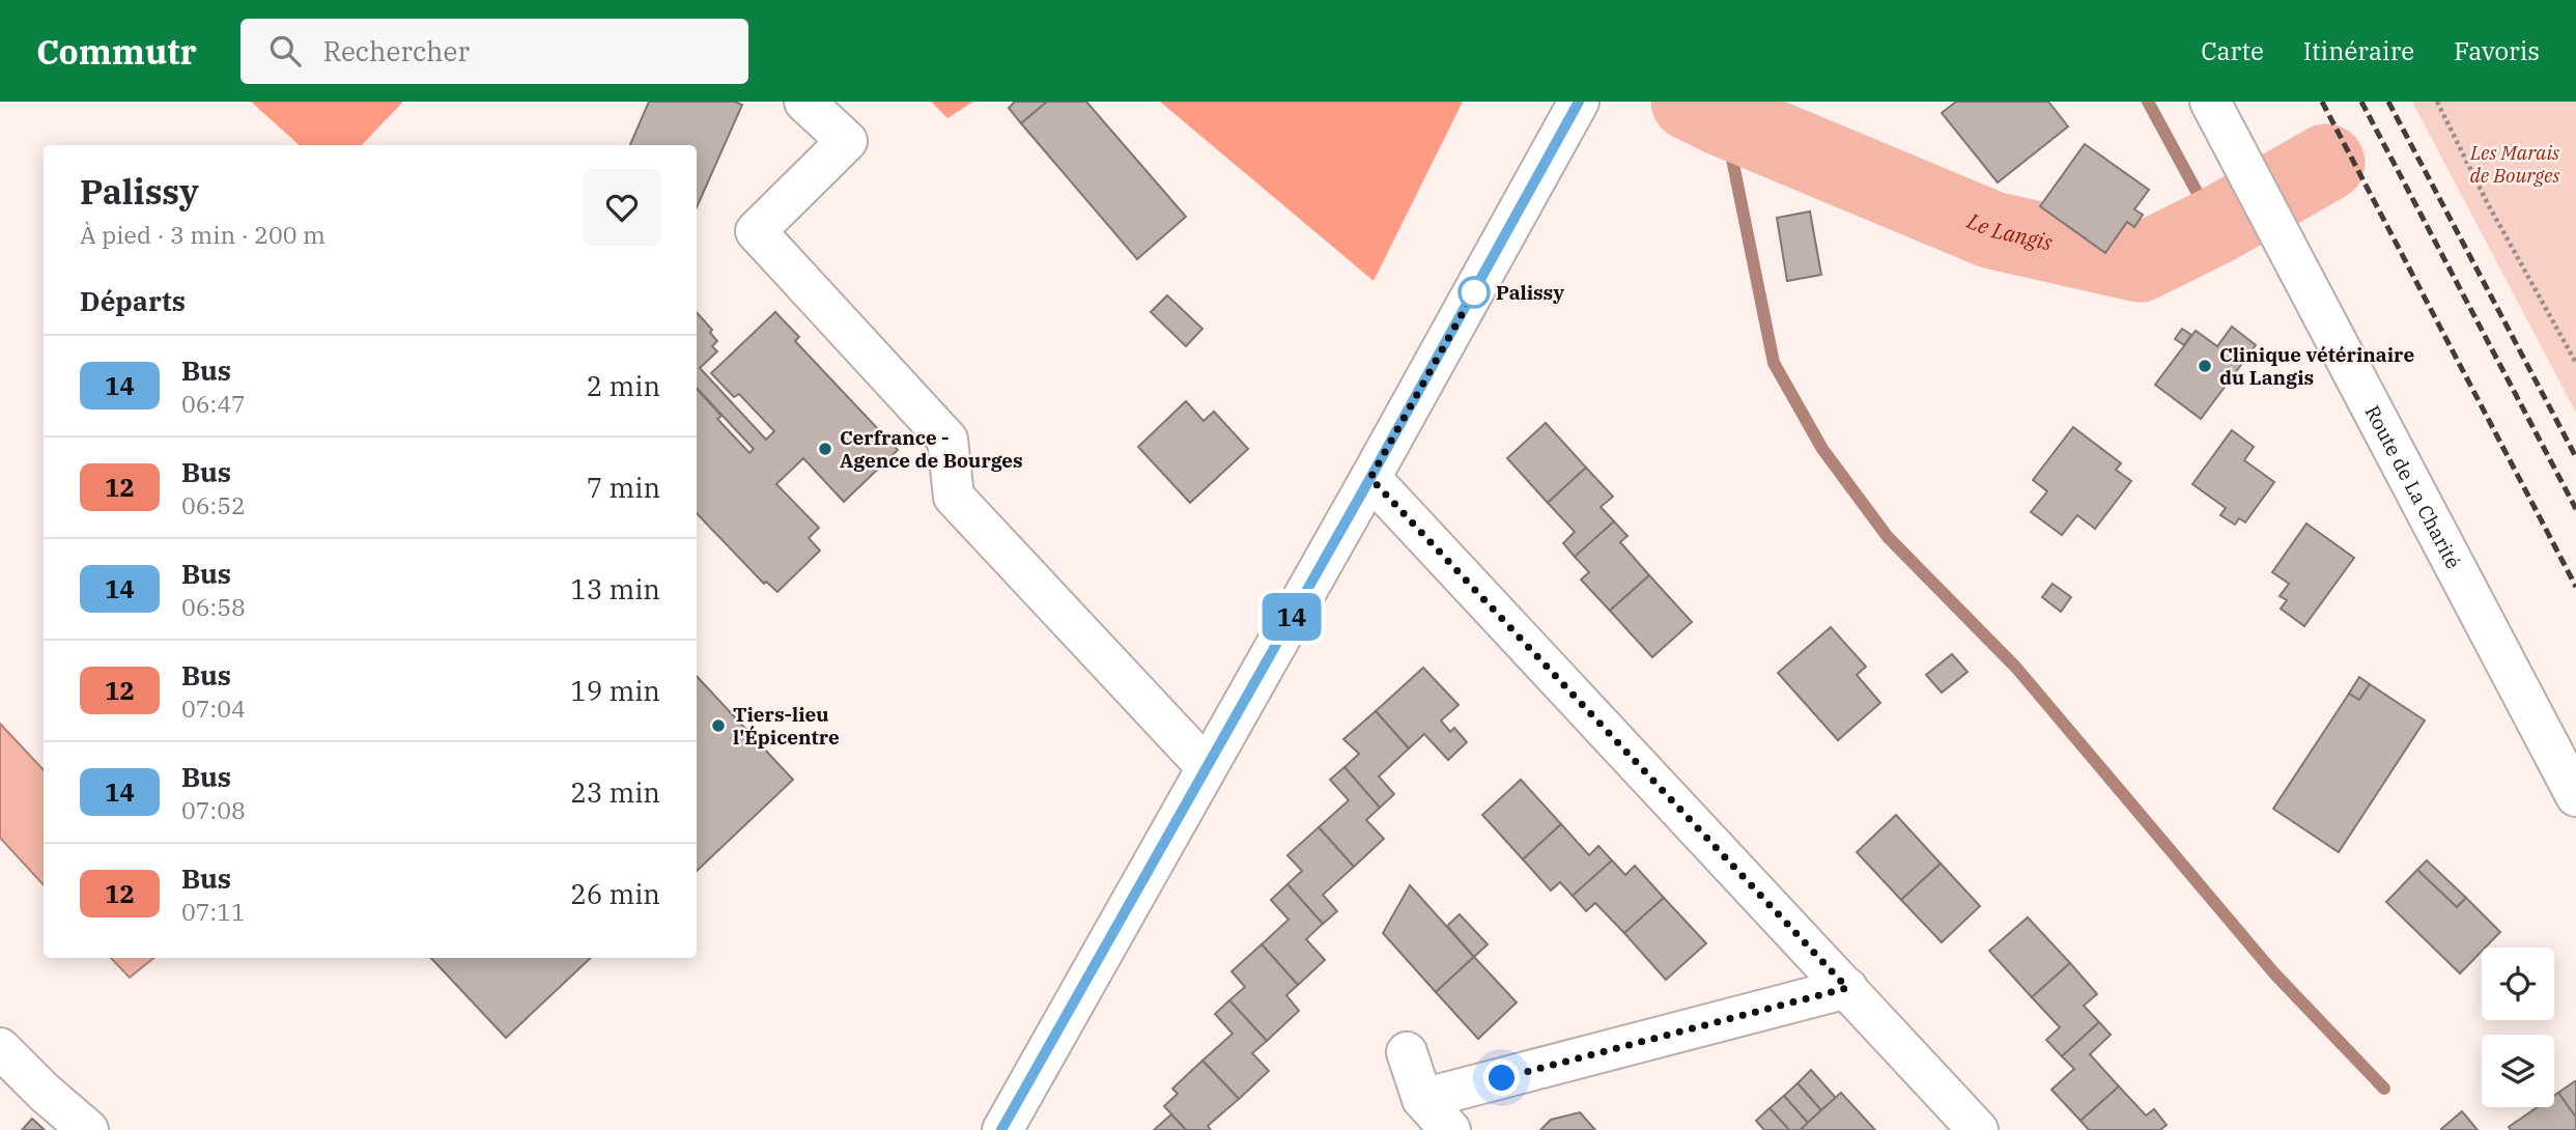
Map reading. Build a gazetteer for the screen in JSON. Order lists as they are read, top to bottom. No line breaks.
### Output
{"streets":{"main road":["Route de La Charité"]},"water":["Le Langis"],"parks":["Les Marais de Bourges"],"places":["Palissy","Clinique vétérinaire du Langis","Cerfrance - Agence de Bourges","Tiers-lieu l'Épicentre"],"lines":["bus line 14"],"page":{"header":"Commutr","search":"Rechercher","nav":["Carte","Itinéraire","Favoris"],"on_map":"14","heading":[["Palissy","À pied · 3 min · 200 m"],"Départs"],"list":[{"mark":"14","name":"Bus","note":"06:47","value":"2 min"},{"mark":"12","name":"Bus","note":"06:52","value":"7 min"},{"mark":"14","name":"Bus","note":"06:58","value":"13 min"},{"mark":"12","name":"Bus","note":"07:04","value":"19 min"},{"mark":"14","name":"Bus","note":"07:08","value":"23 min"},{"mark":"12","name":"Bus","note":"07:11","value":"26 min"}]}}
